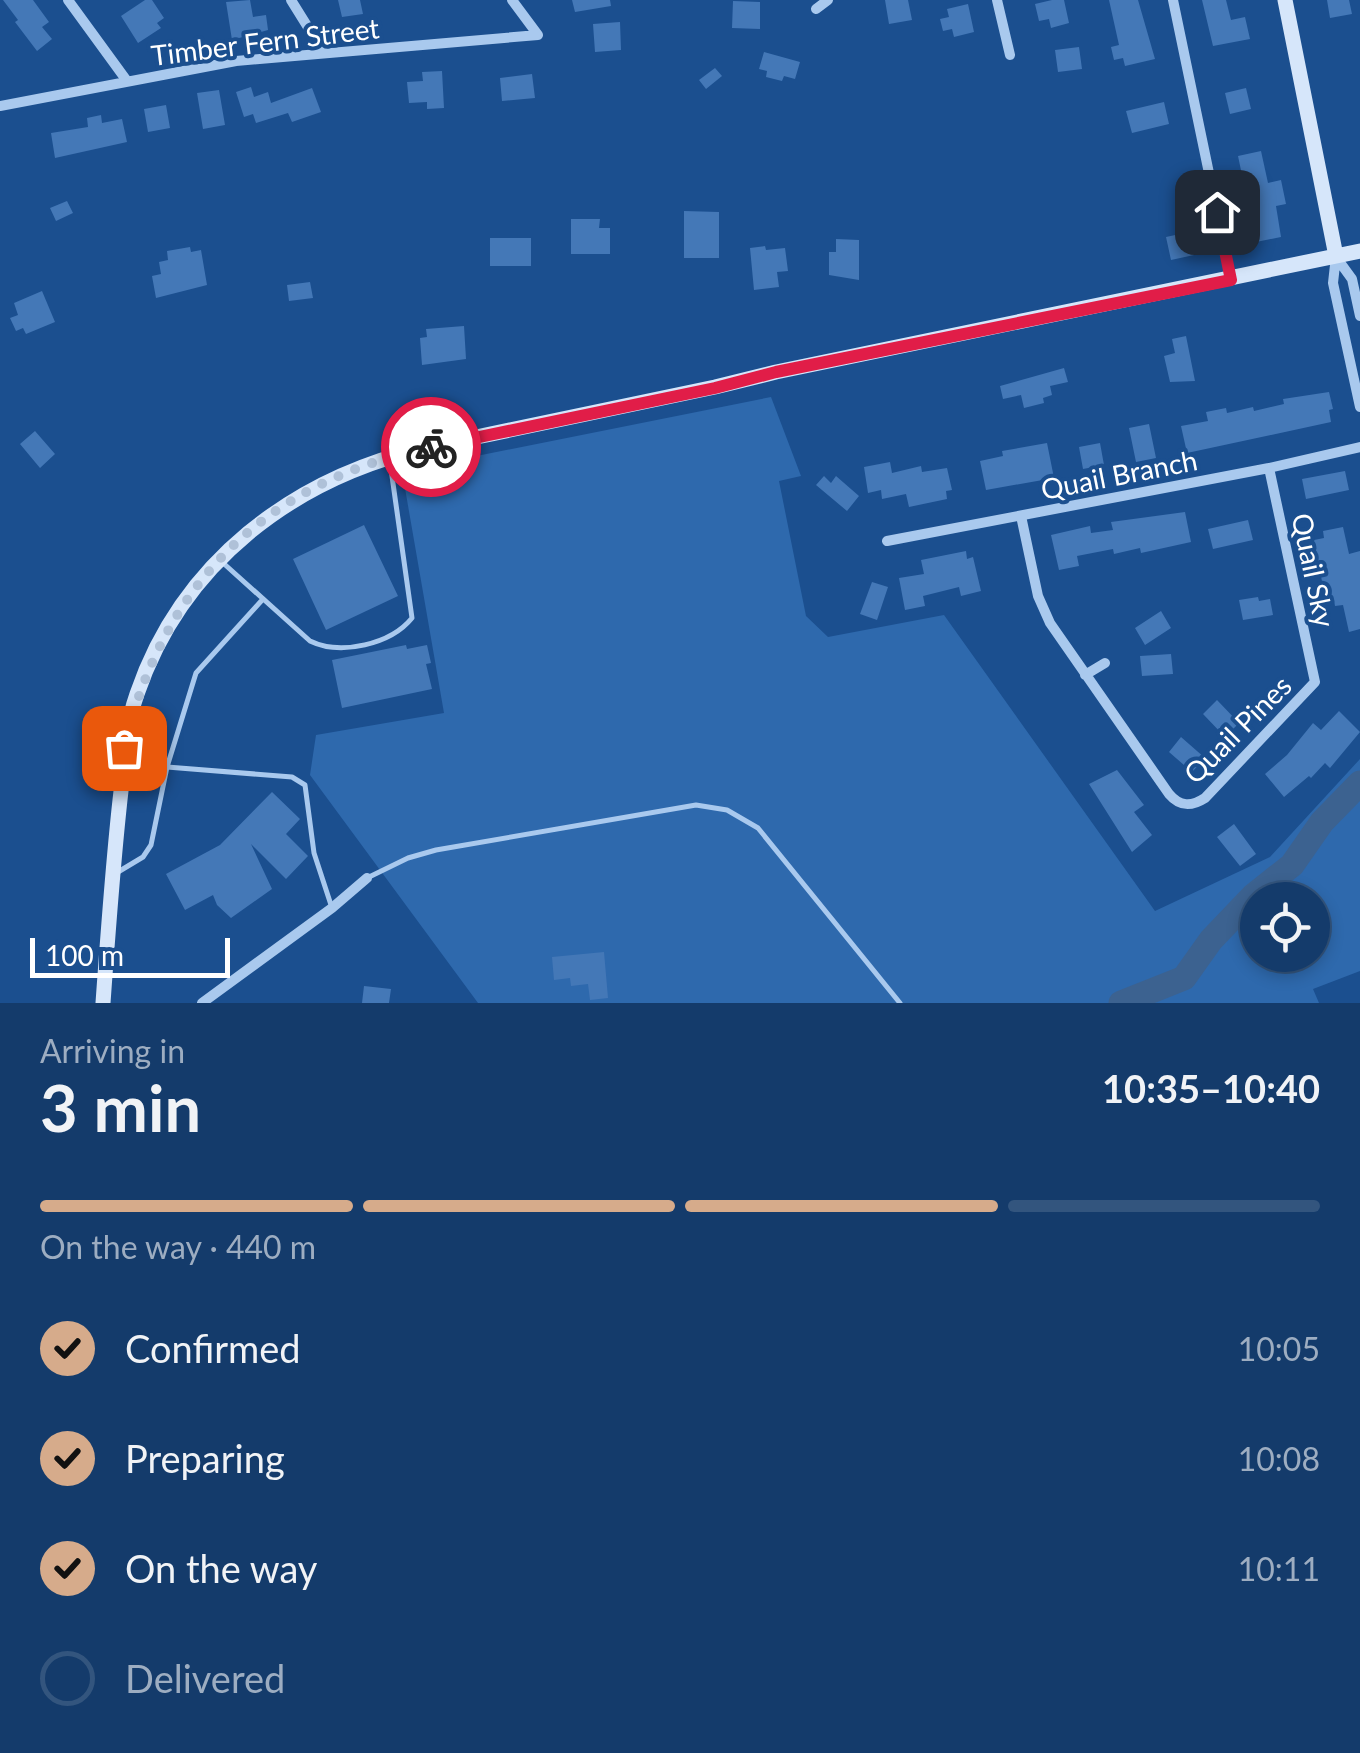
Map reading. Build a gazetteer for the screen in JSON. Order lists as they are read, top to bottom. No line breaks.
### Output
{"streets":{"street":["Timber Fern Street","Quail Branch","Quail Sky","Quail Pines"]},"crossings":[["Quail Branch","Quail Sky"],["Quail Sky","Quail Pines"]],"scale_bar":"100 m","page":{"scale":"100 m","heading":["3 min","Arriving in","10:35–10:40"],"bar":"On the way · 440 m","list":[["Confirmed","10:05"],["Preparing","10:08"],["On the way","10:11"],"Delivered"]}}
